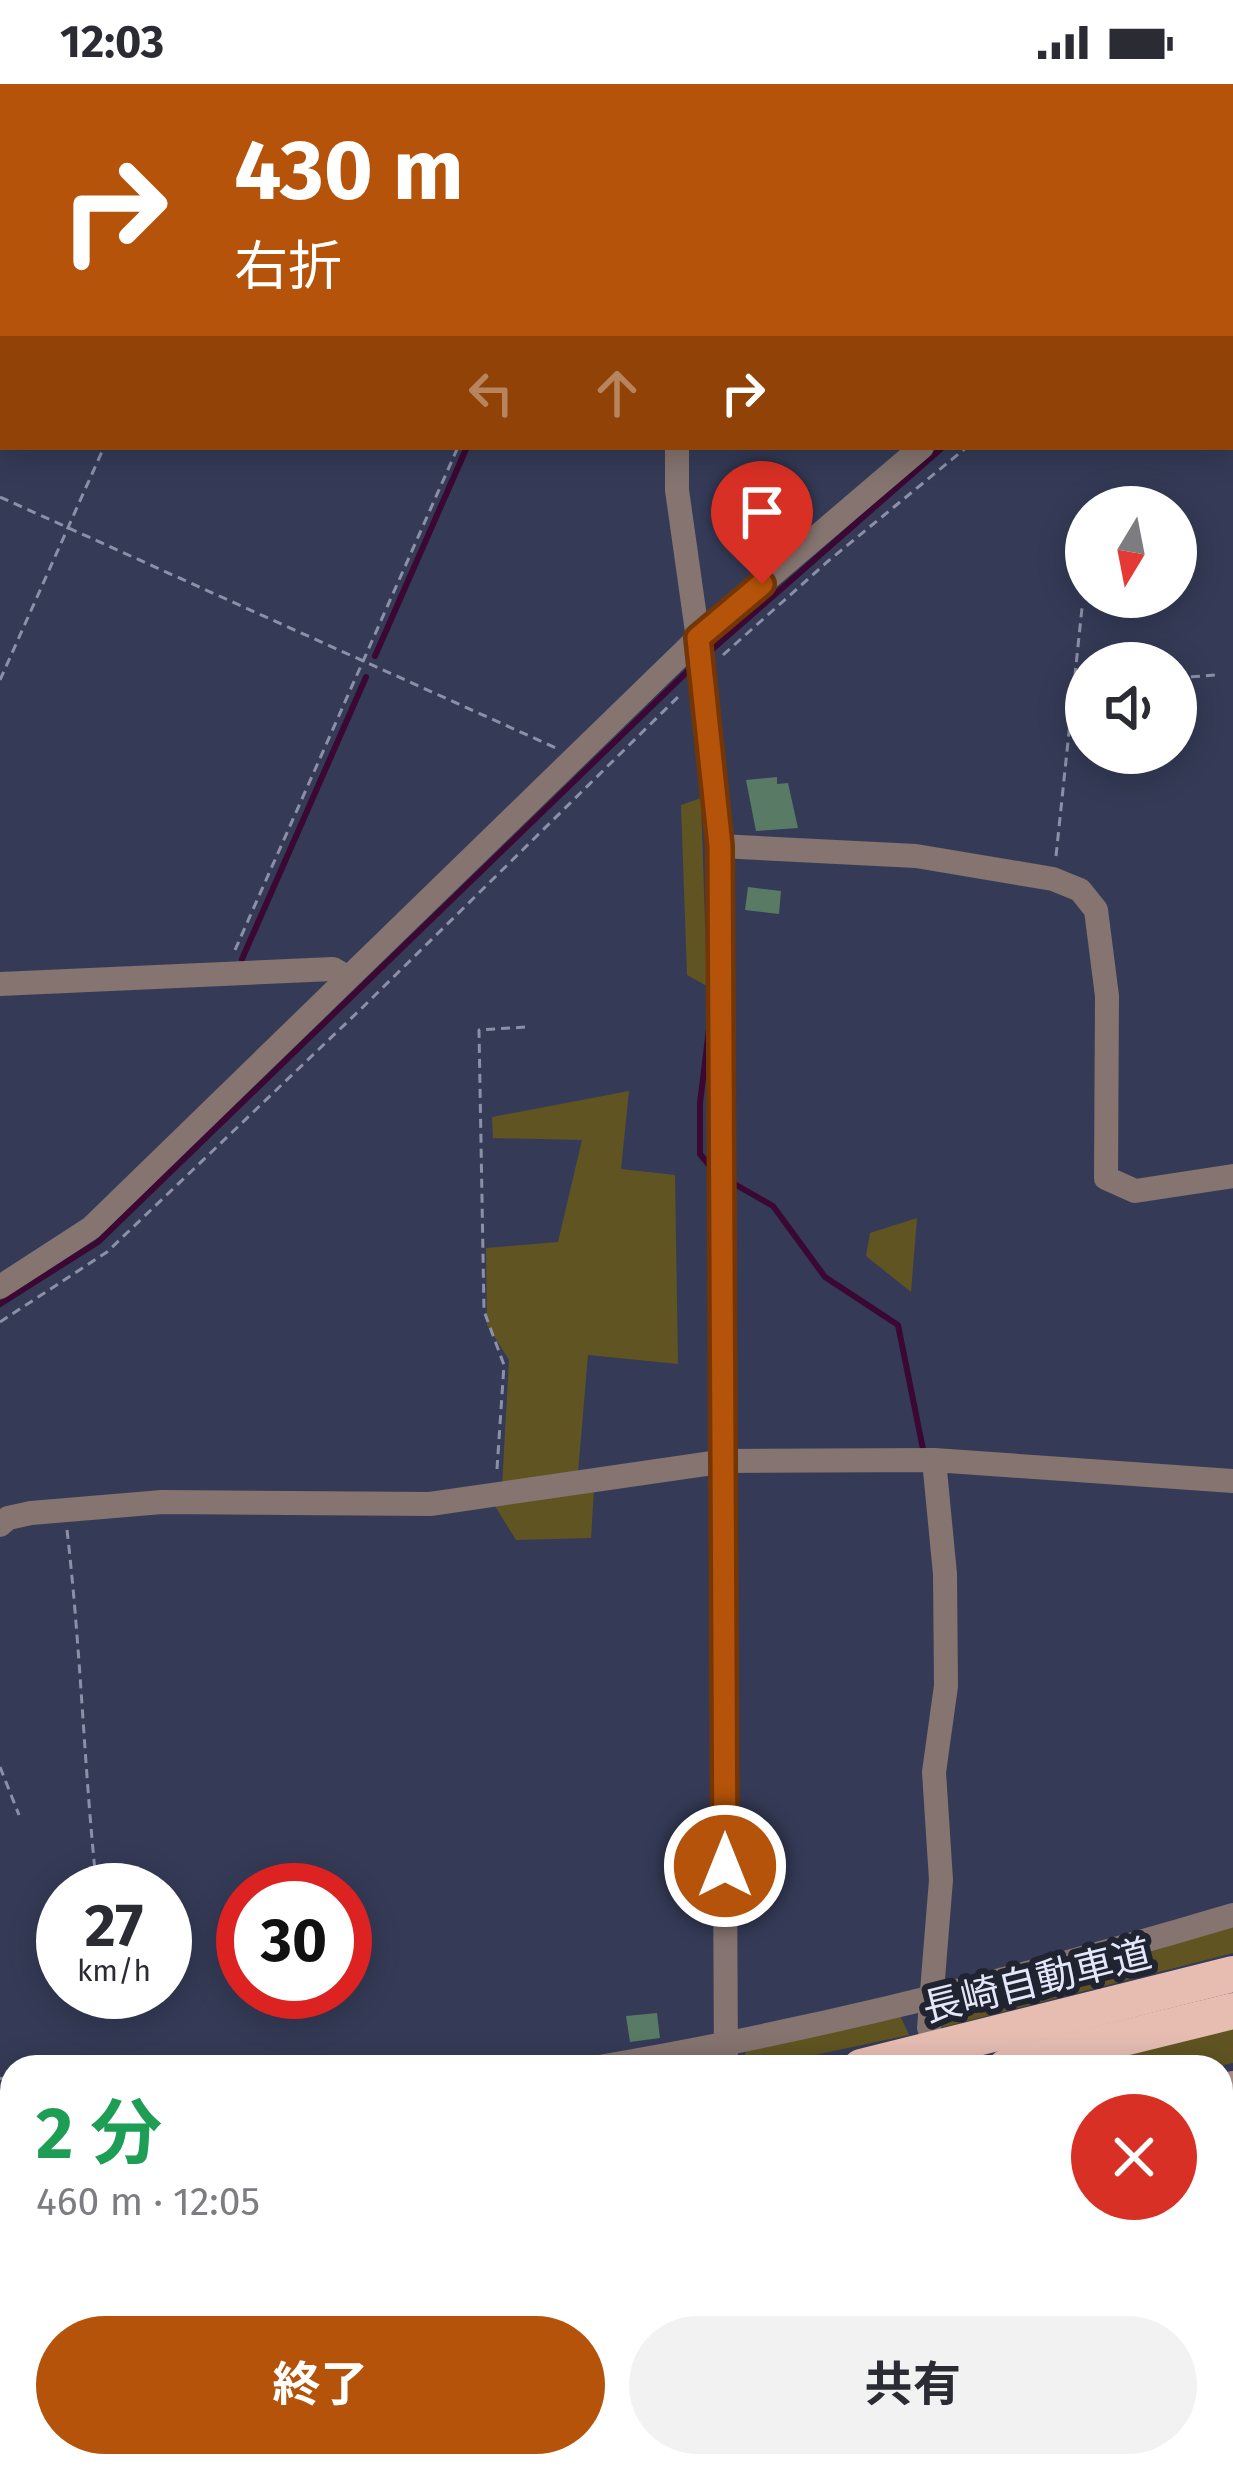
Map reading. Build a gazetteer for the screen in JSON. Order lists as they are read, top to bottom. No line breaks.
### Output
{"streets":{"highway":["長崎自動車道"]},"north":"bottom","page":{"status":"12:03","turn":["430 m","右折"],"speed":"27 km/h","limit":"30","heading":["2 分","460 m · 12:05"],"buttons":["終了","共有"]}}
